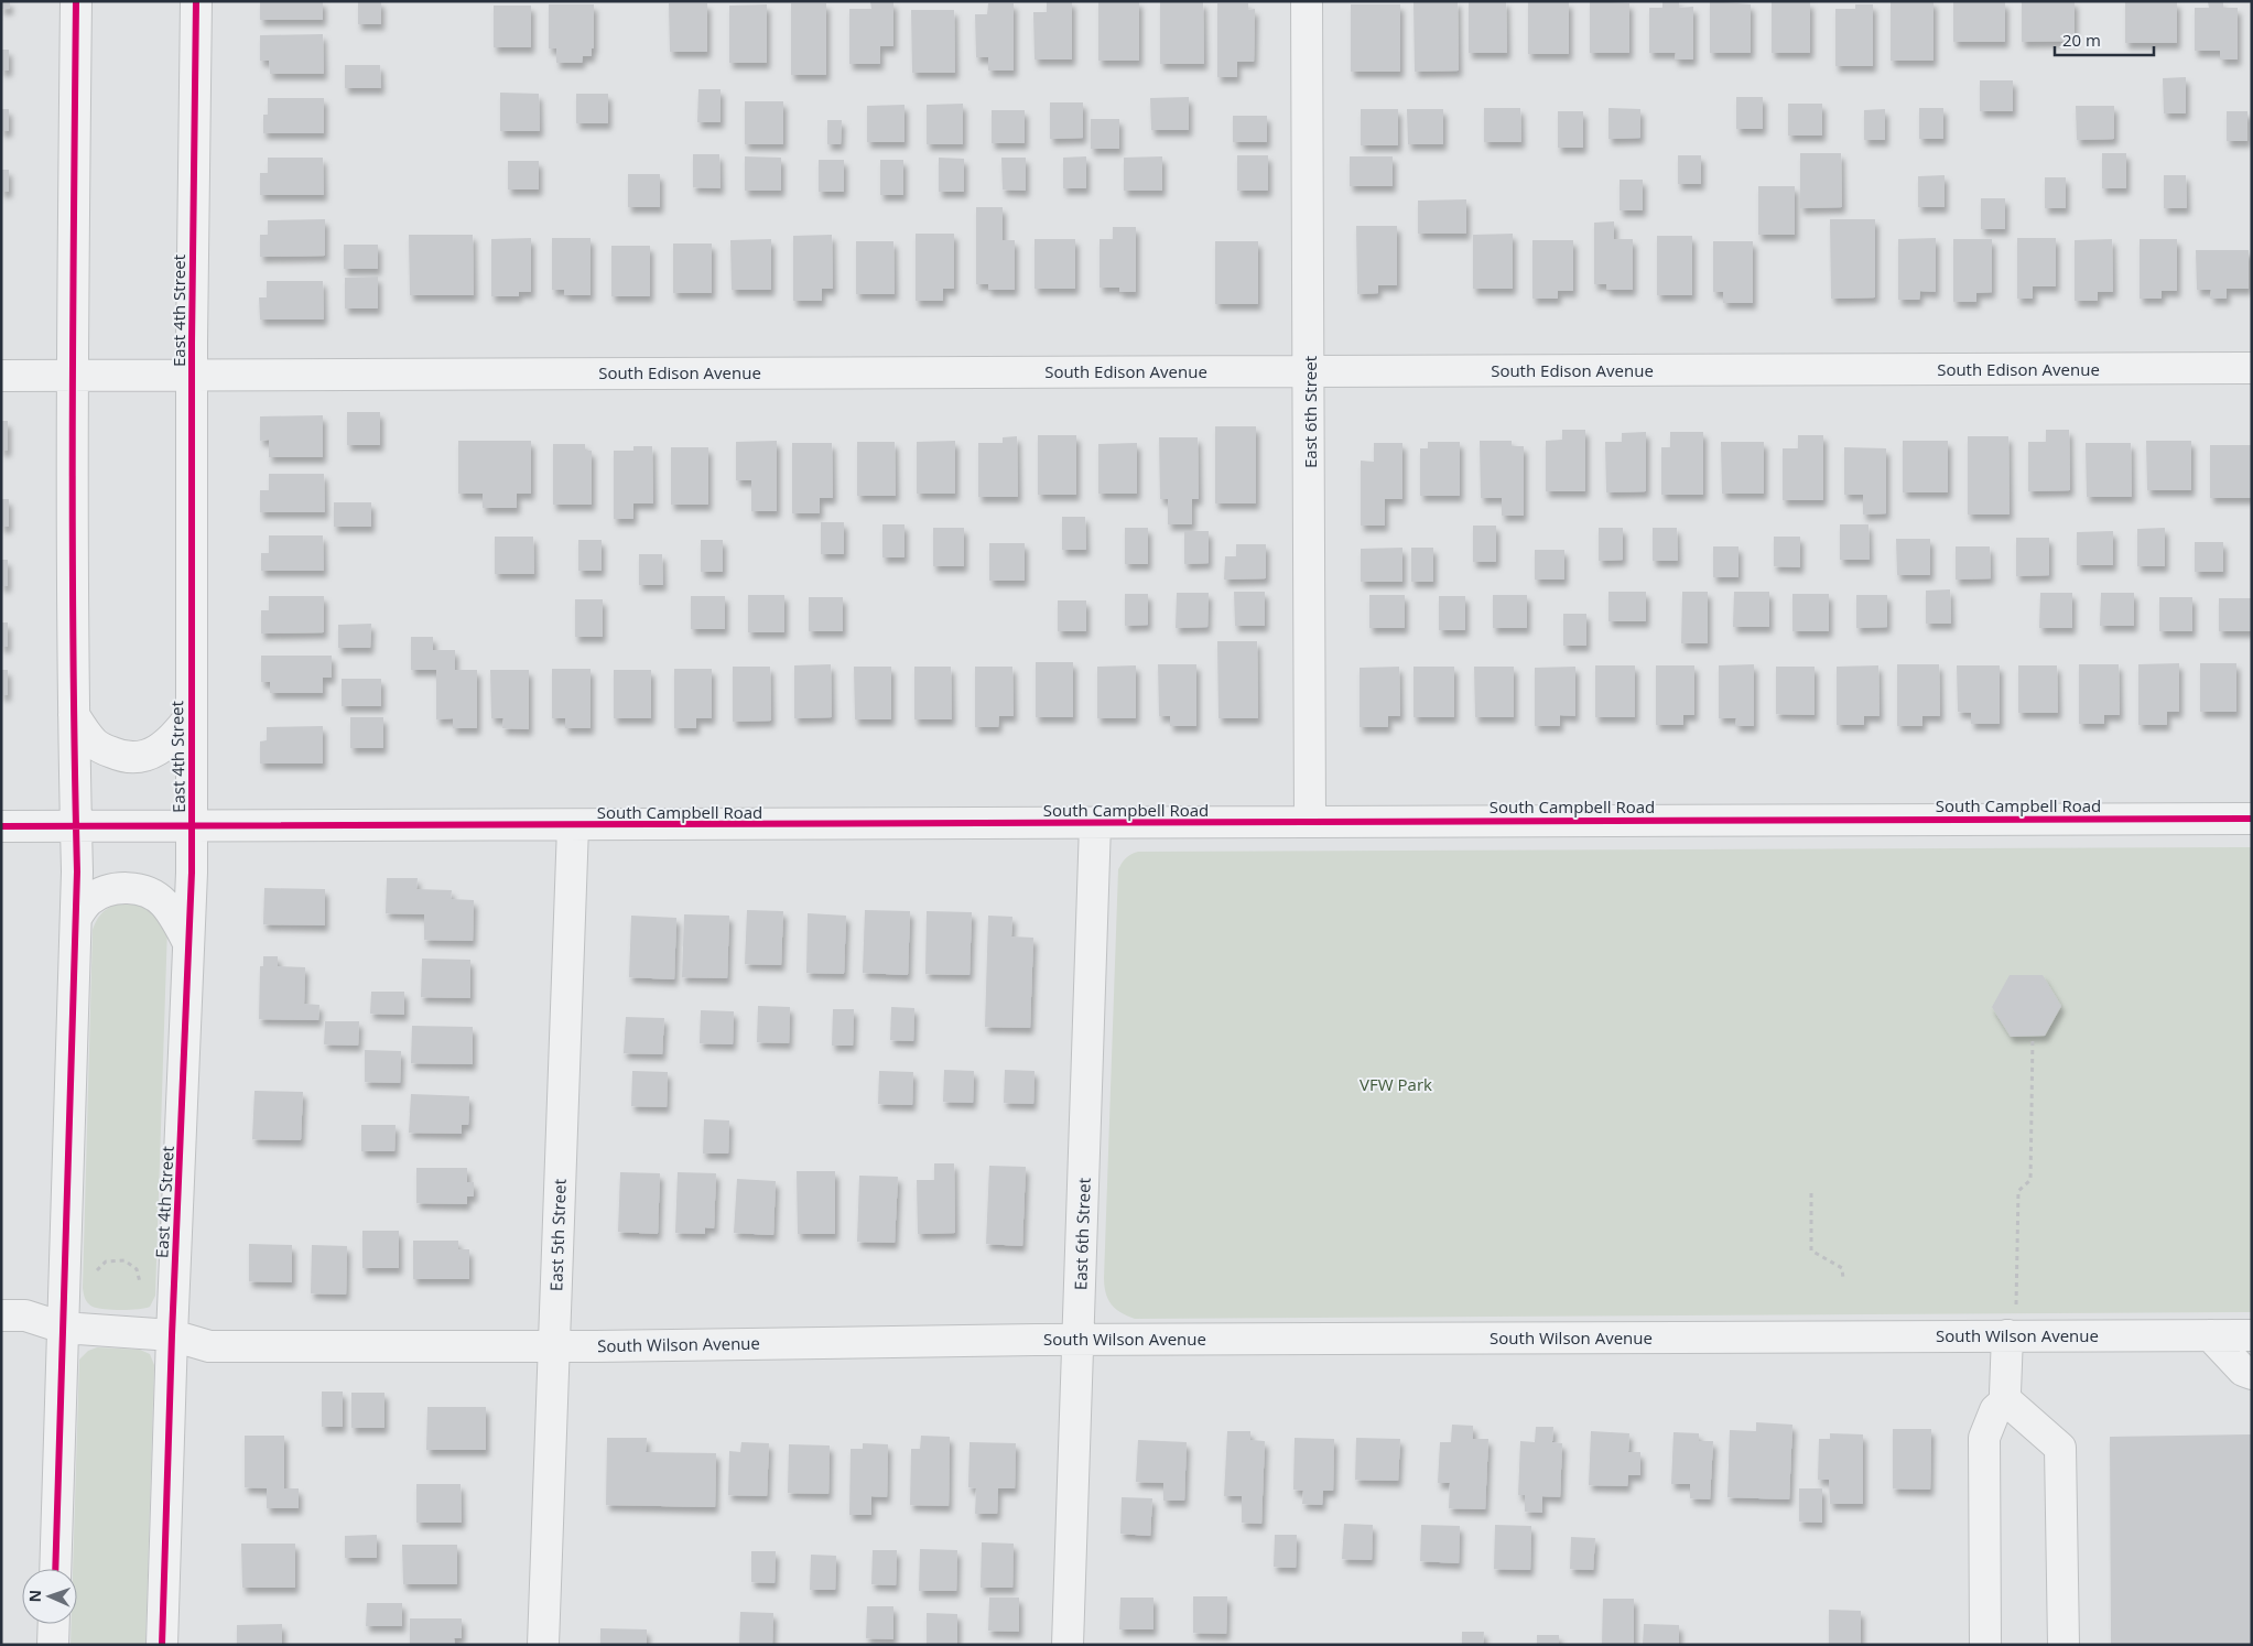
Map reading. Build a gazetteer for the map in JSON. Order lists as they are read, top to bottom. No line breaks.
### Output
{"streets":{"street":["East 4th Street","South Edison Avenue","East 6th Street","South Campbell Road","East 5th Street","South Wilson Avenue"]},"crossings":[["East 4th Street","South Edison Avenue"],["East 4th Street","South Campbell Road"],["East 4th Street","South Wilson Avenue"],["South Edison Avenue","East 6th Street"],["East 6th Street","South Campbell Road"],["East 6th Street","South Wilson Avenue"],["South Campbell Road","East 5th Street"],["East 5th Street","South Wilson Avenue"]],"parks":["VFW Park"],"scale_bar":"20 m","north":"left"}
